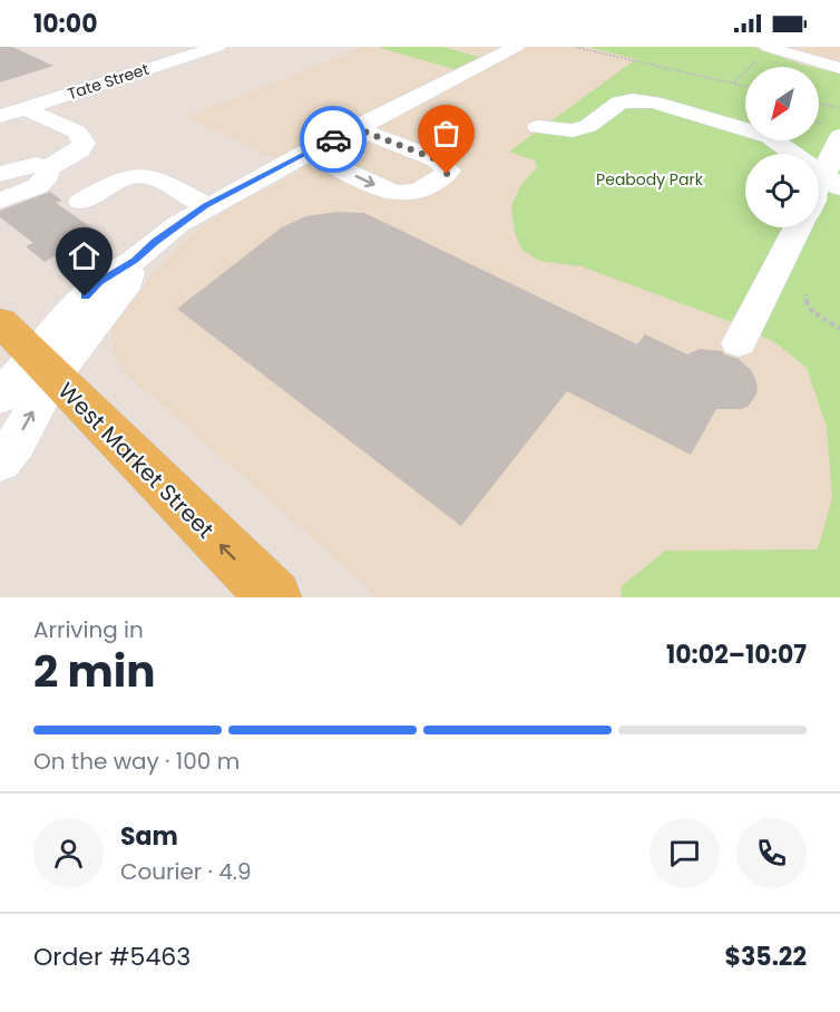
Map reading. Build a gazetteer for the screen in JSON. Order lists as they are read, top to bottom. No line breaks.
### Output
{"streets":{"main road":["West Market Street"],"street":["Tate Street"]},"one_way":["West Market Street"],"parks":["Peabody Park"],"north":"bottom left","page":{"status":"10:00","heading":["2 min","Arriving in","10:02–10:07"],"panel":["Sam","Courier · 4.9","Order #5463","$35.22"],"bar":"On the way · 100 m"}}
